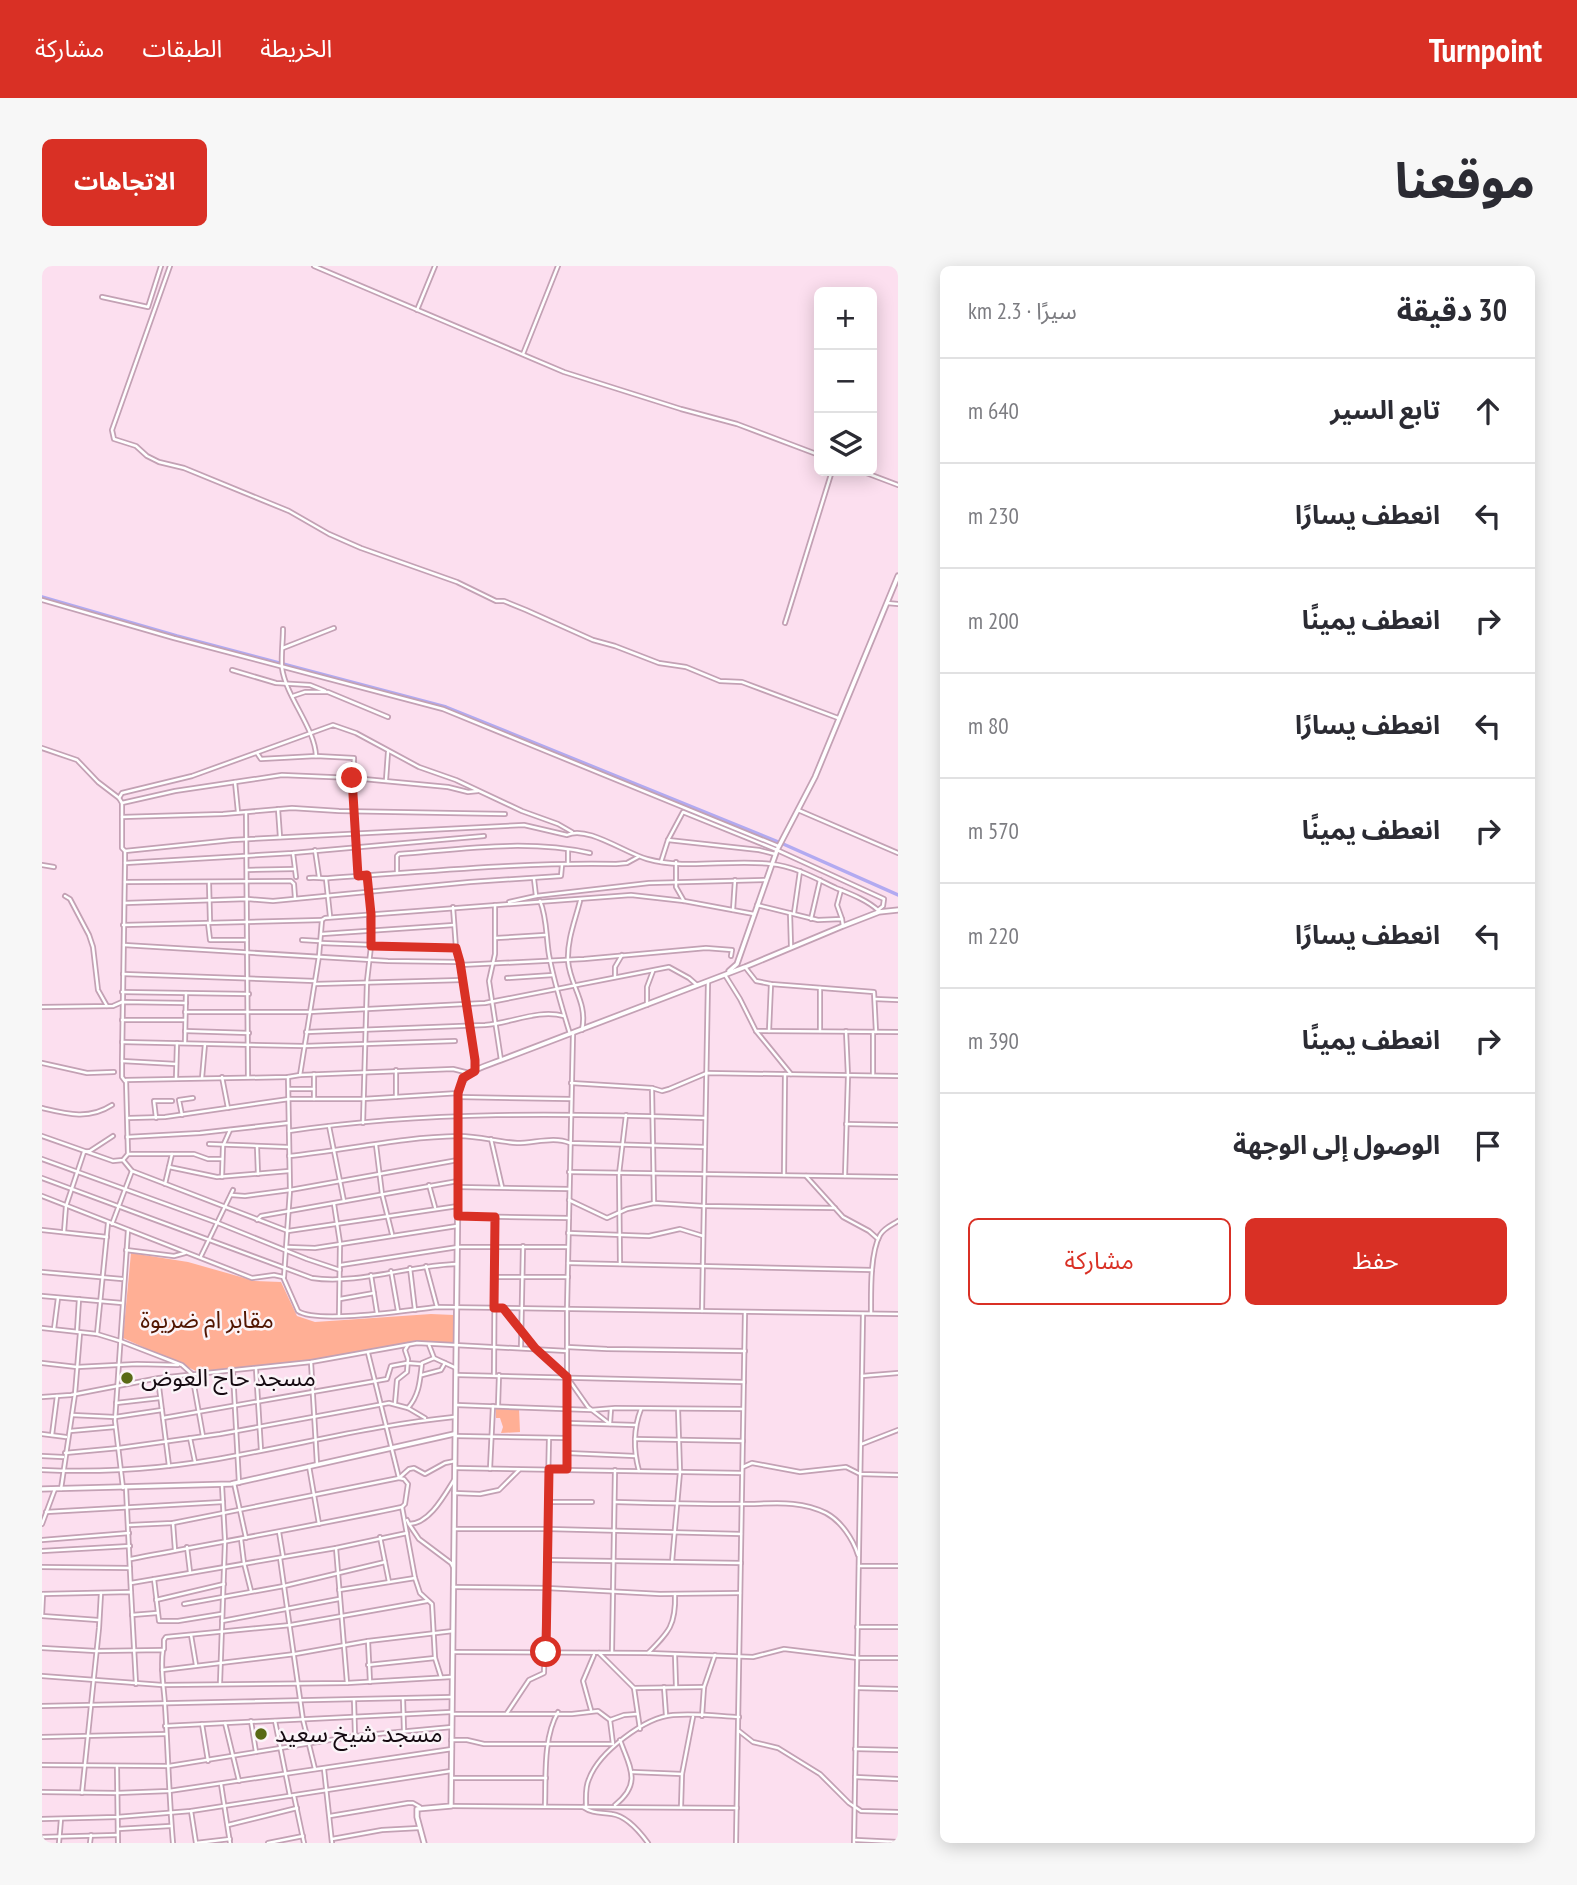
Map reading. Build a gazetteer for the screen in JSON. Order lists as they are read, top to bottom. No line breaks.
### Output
{"parks":["مقابر ام ضريوة"],"places":["مسجد حاج العوض","مسجد شيخ سعيد"],"page":{"header":"Turnpoint","nav":["الخريطة","الطبقات","مشاركة"],"title":"موقعنا","buttons":["الاتجاهات",["حفظ","مشاركة"]],"heading":["30 دقيقة","سيرًا · 2.3 km"],"map_buttons":["+","−"],"list":[["تابع السير","640 m"],["انعطف يسارًا","230 m"],["انعطف يمينًا","200 m"],["انعطف يسارًا","80 m"],["انعطف يمينًا","570 m"],["انعطف يسارًا","220 m"],["انعطف يمينًا","390 m"],"الوصول إلى الوجهة"]}}
